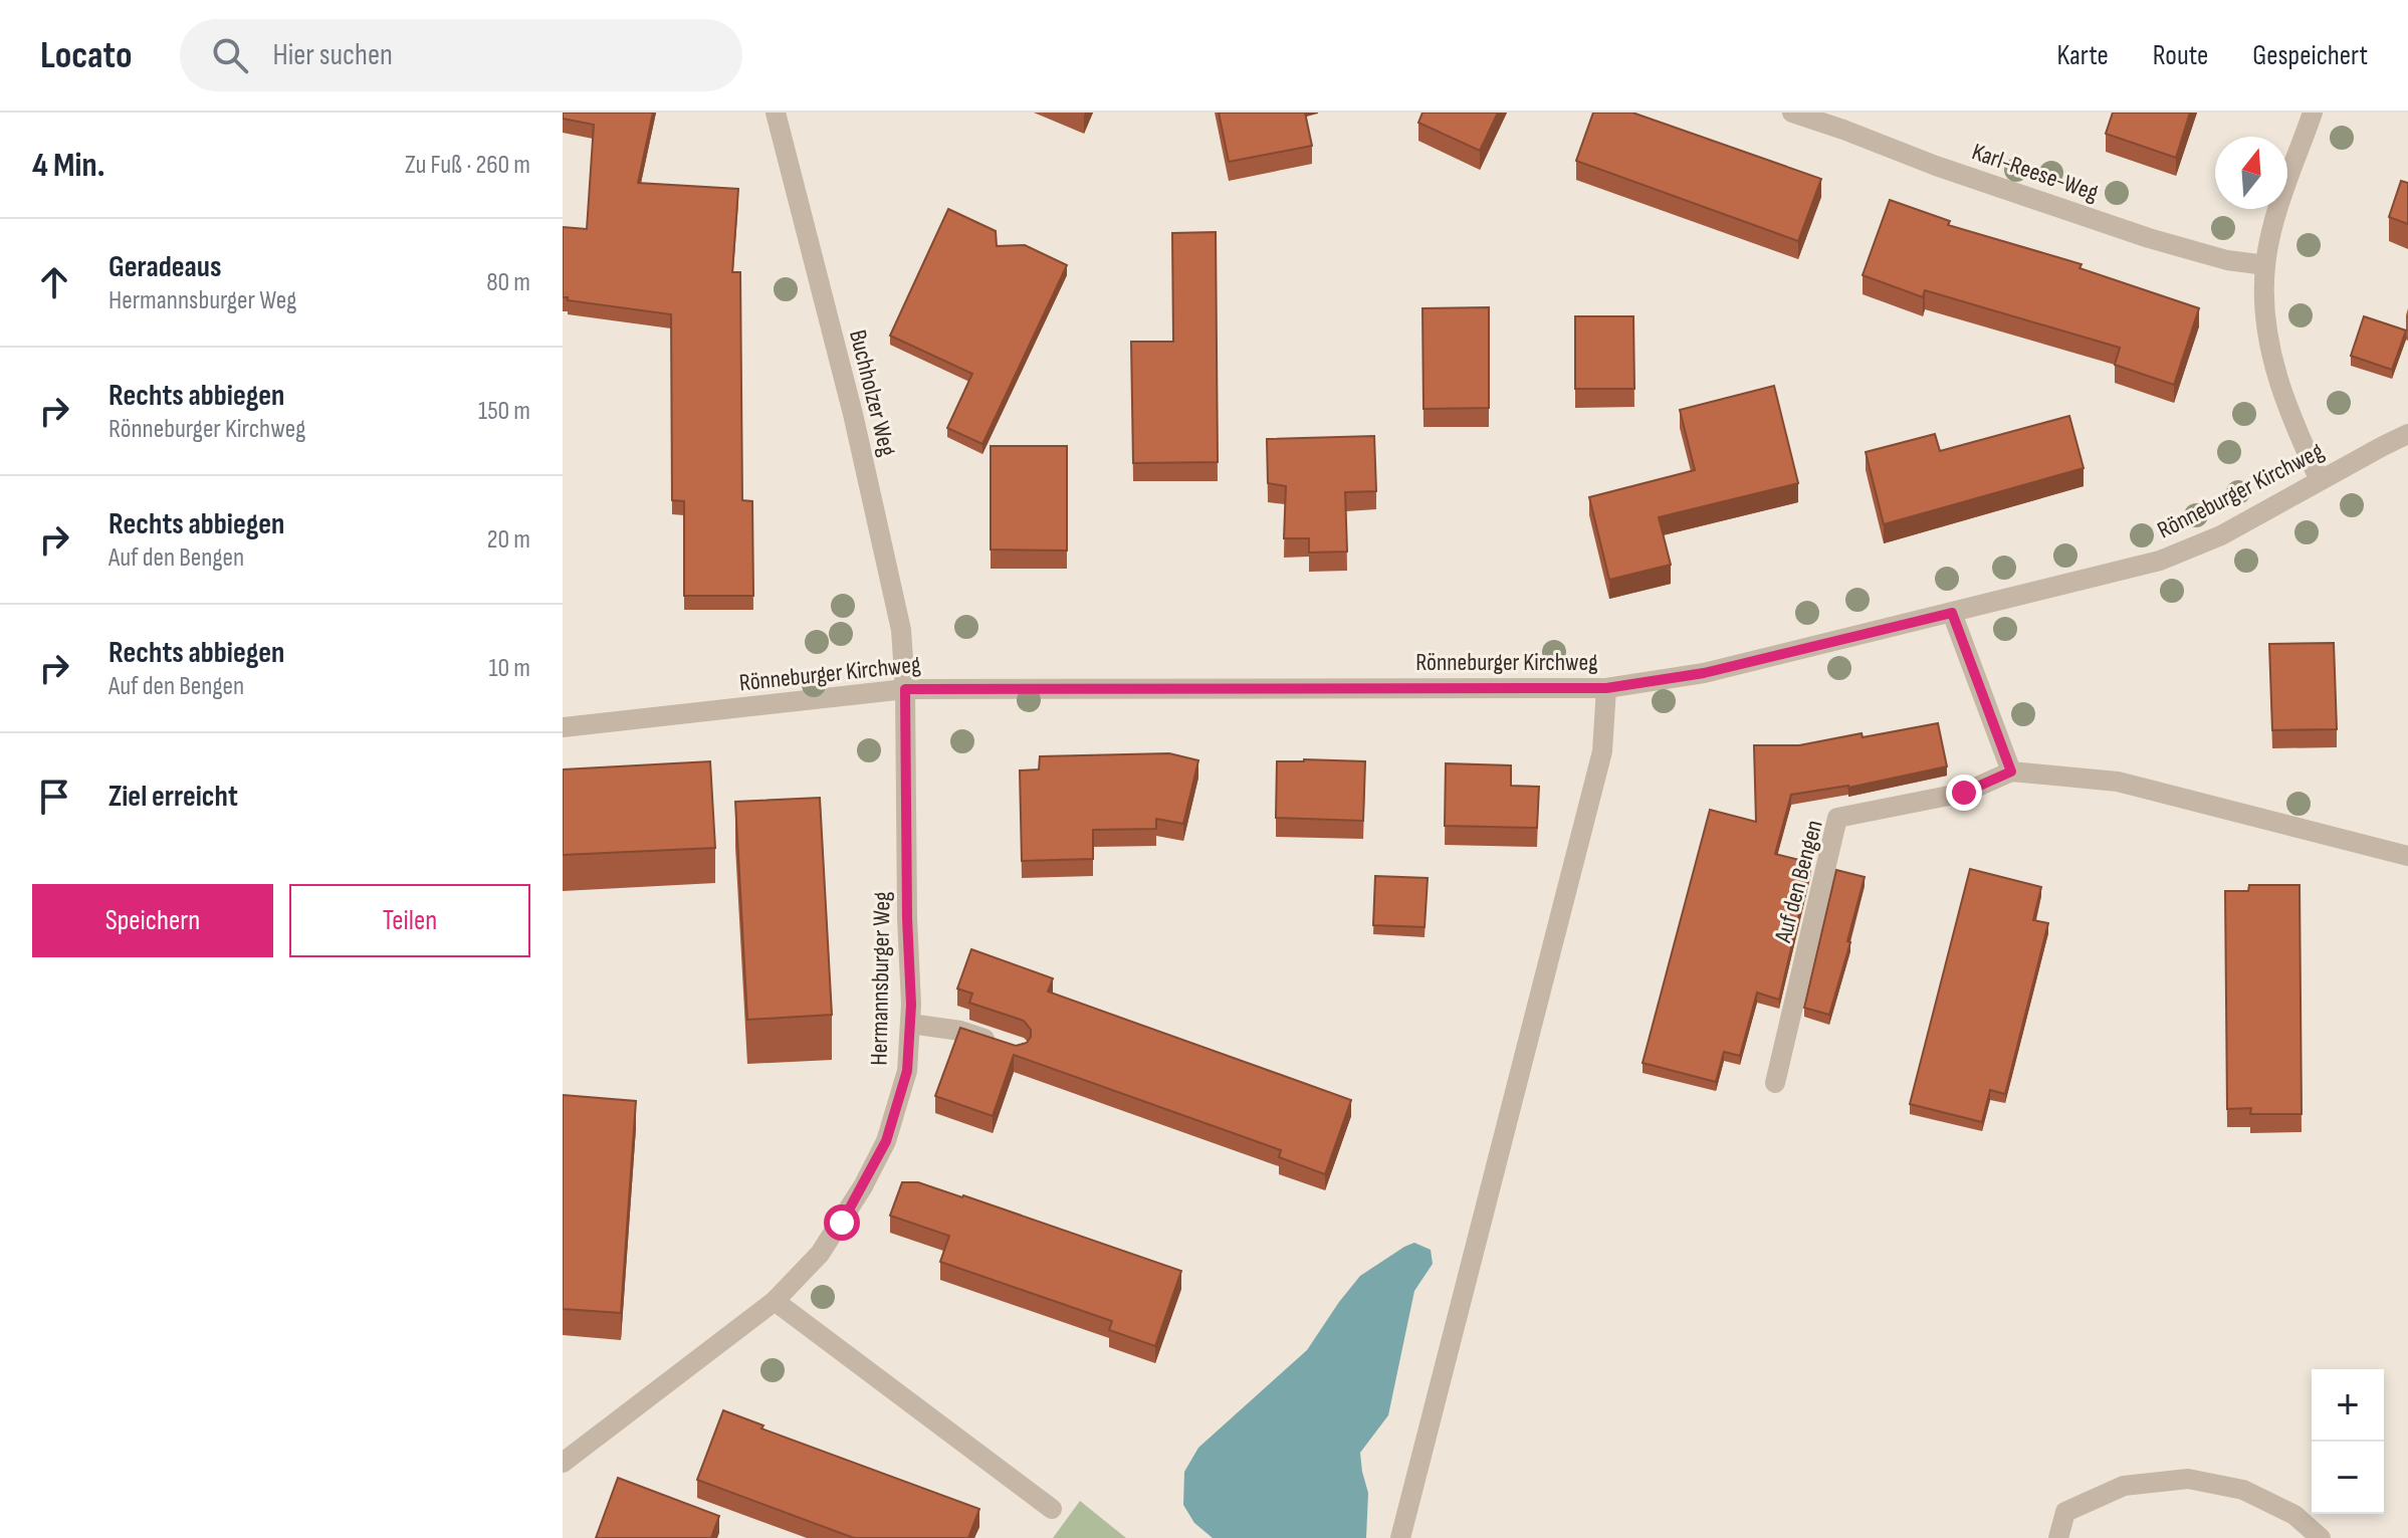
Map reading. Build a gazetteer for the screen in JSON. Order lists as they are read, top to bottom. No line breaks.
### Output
{"streets":{"street":["Karl-Reese-Weg","Buchholzer Weg","Rönneburger Kirchweg","Auf den Bengen","Hermannsburger Weg"]},"crossings":[["Buchholzer Weg","Rönneburger Kirchweg"],["Buchholzer Weg","Hermannsburger Weg"],["Rönneburger Kirchweg","Hermannsburger Weg"]],"north":"top","page":{"header":"Locato","search":"Hier suchen","nav":["Karte","Route","Gespeichert"],"heading":["4 Min.","Zu Fuß · 260 m"],"list":[["Geradeaus","Hermannsburger Weg","80 m"],["Rechts abbiegen","Rönneburger Kirchweg","150 m"],["Rechts abbiegen","Auf den Bengen","20 m"],["Rechts abbiegen","Auf den Bengen","10 m"],"Ziel erreicht"],"buttons":["Speichern","Teilen"],"map_buttons":["+","−"]}}
